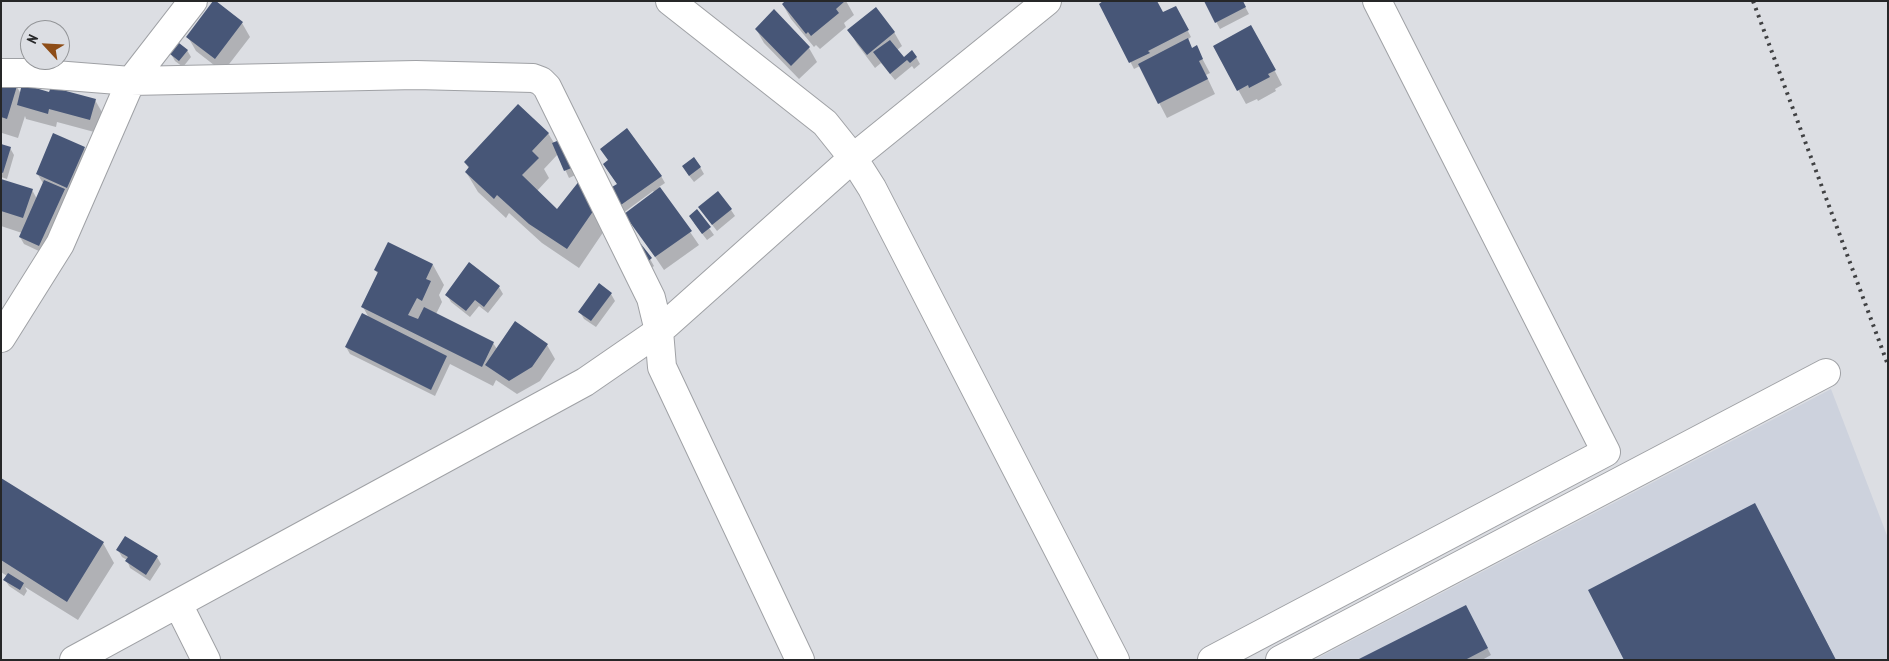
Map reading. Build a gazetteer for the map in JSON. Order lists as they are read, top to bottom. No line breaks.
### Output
{"north":"top left"}
